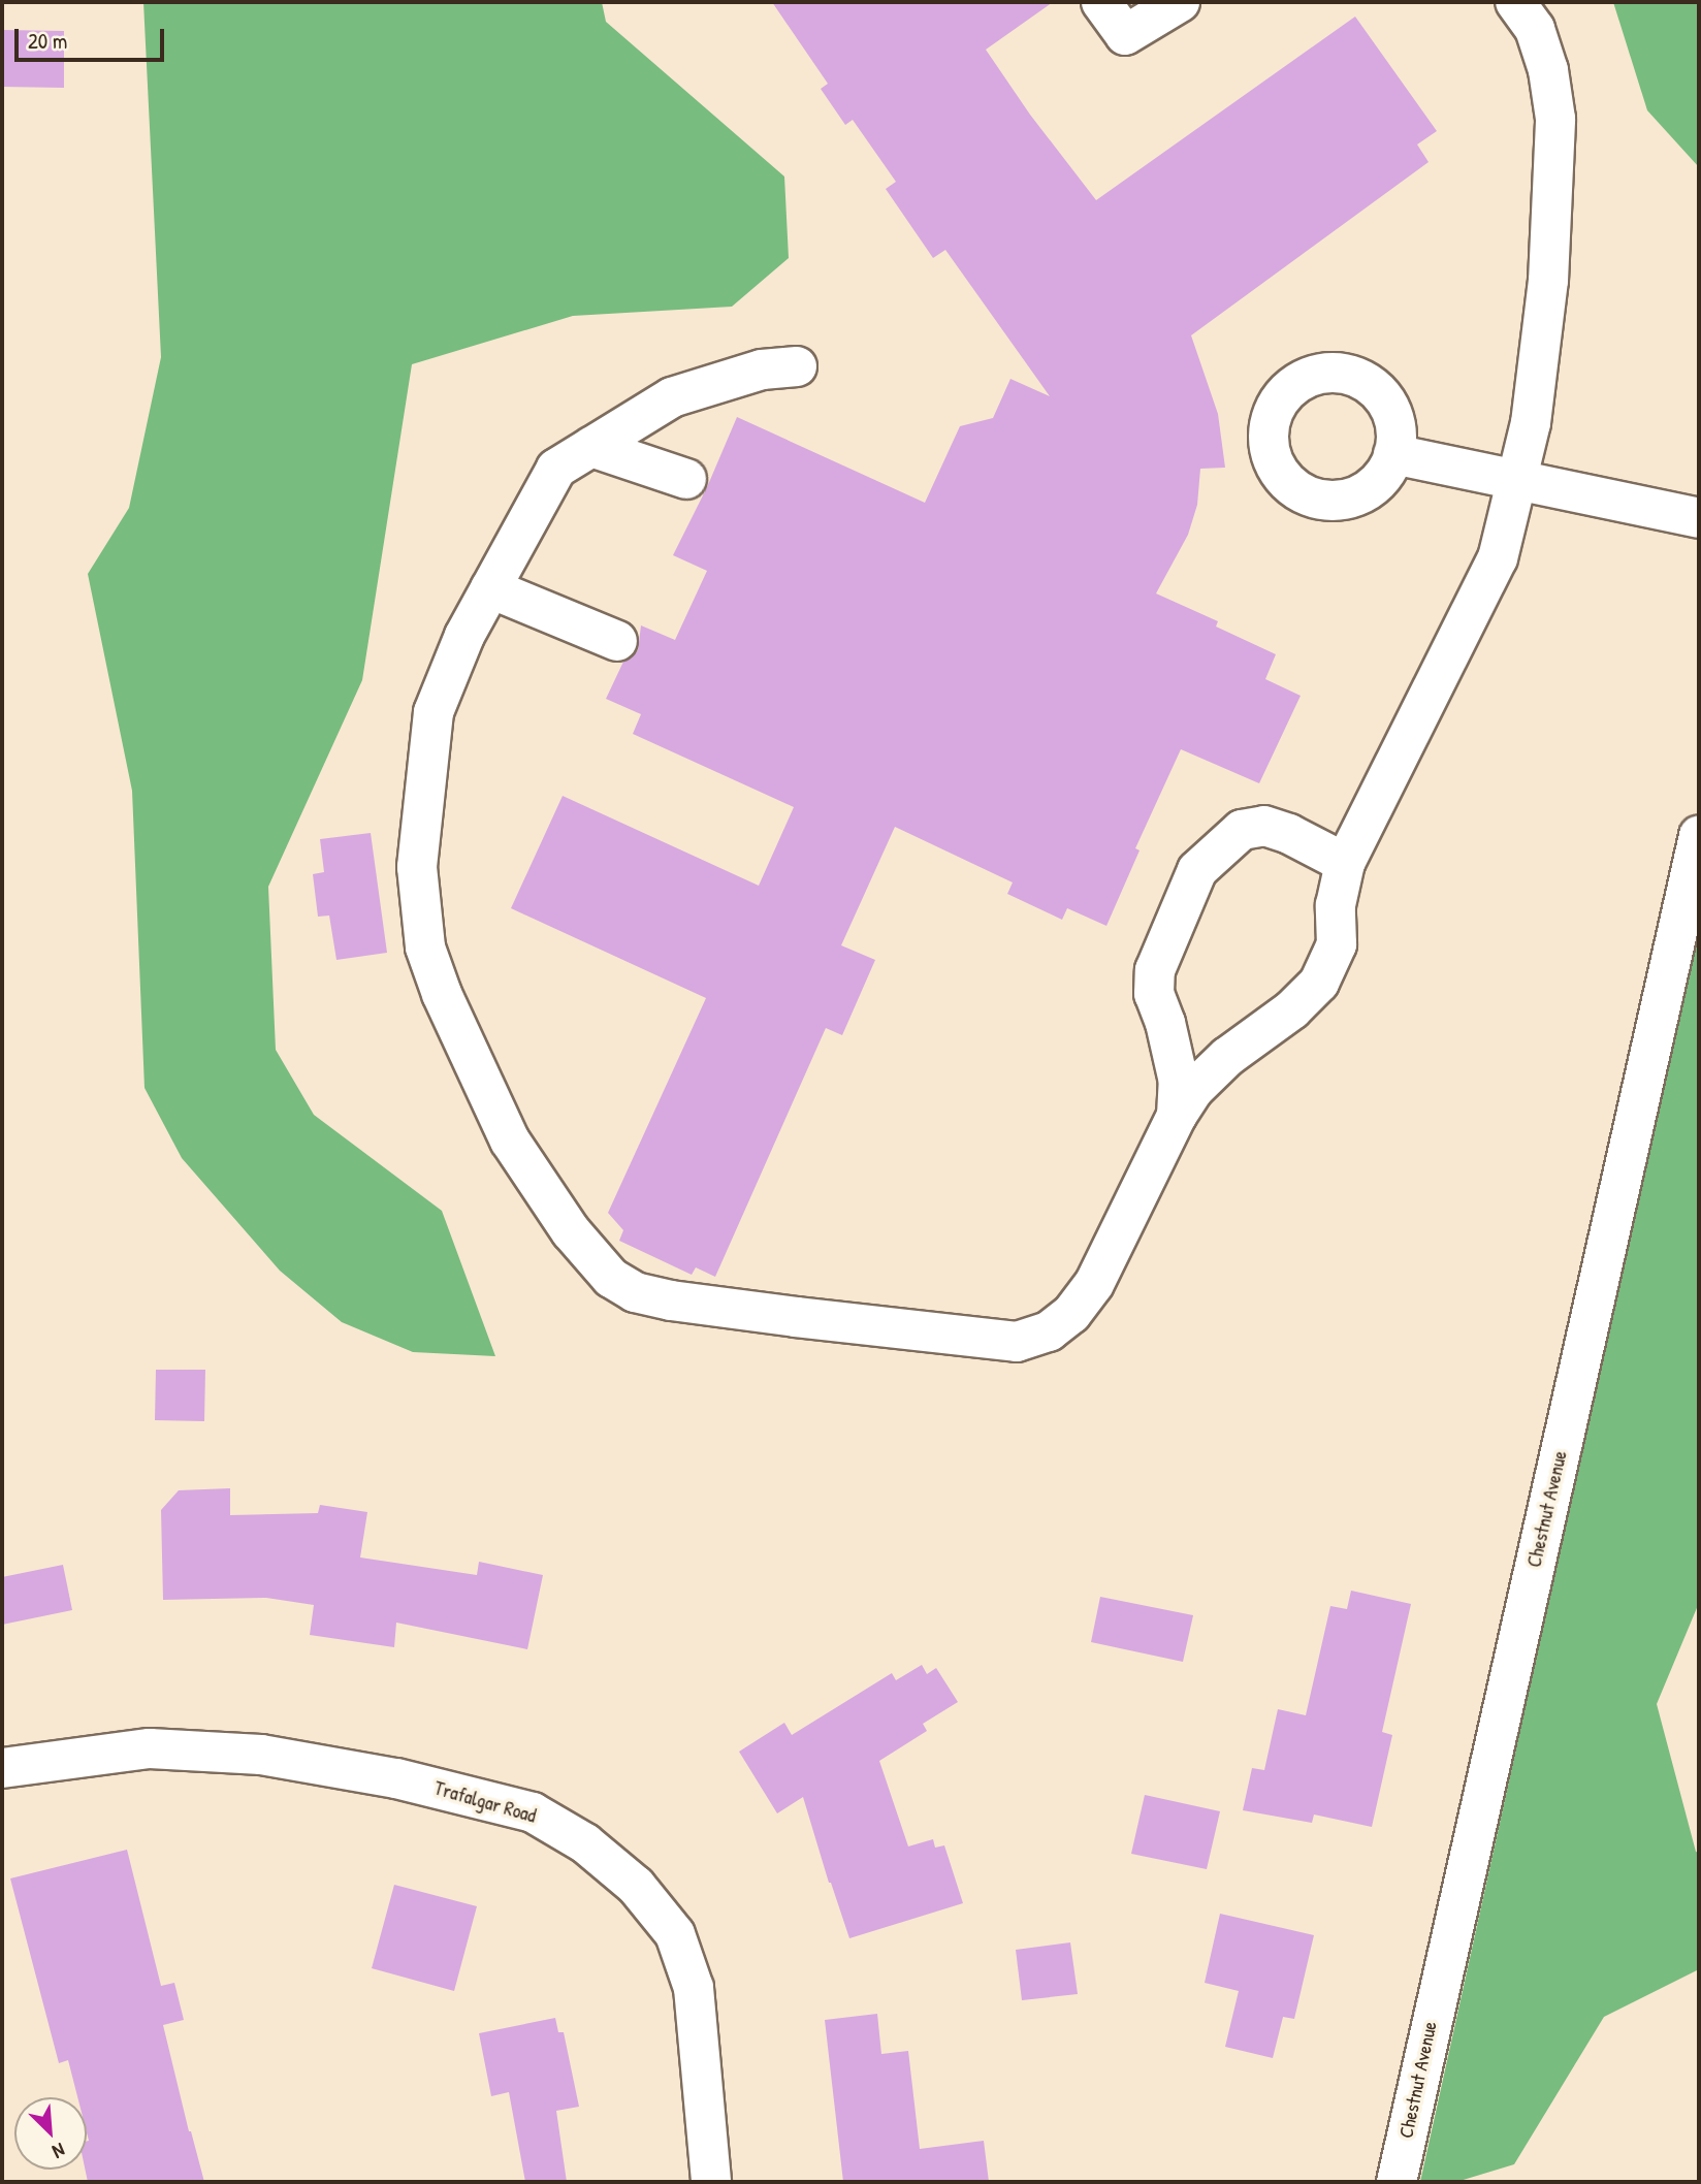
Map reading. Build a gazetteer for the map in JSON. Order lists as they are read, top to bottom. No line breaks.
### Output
{"streets":{"street":["Chestnut Avenue","Trafalgar Road"]},"scale_bar":"20 m","north":"bottom right"}
